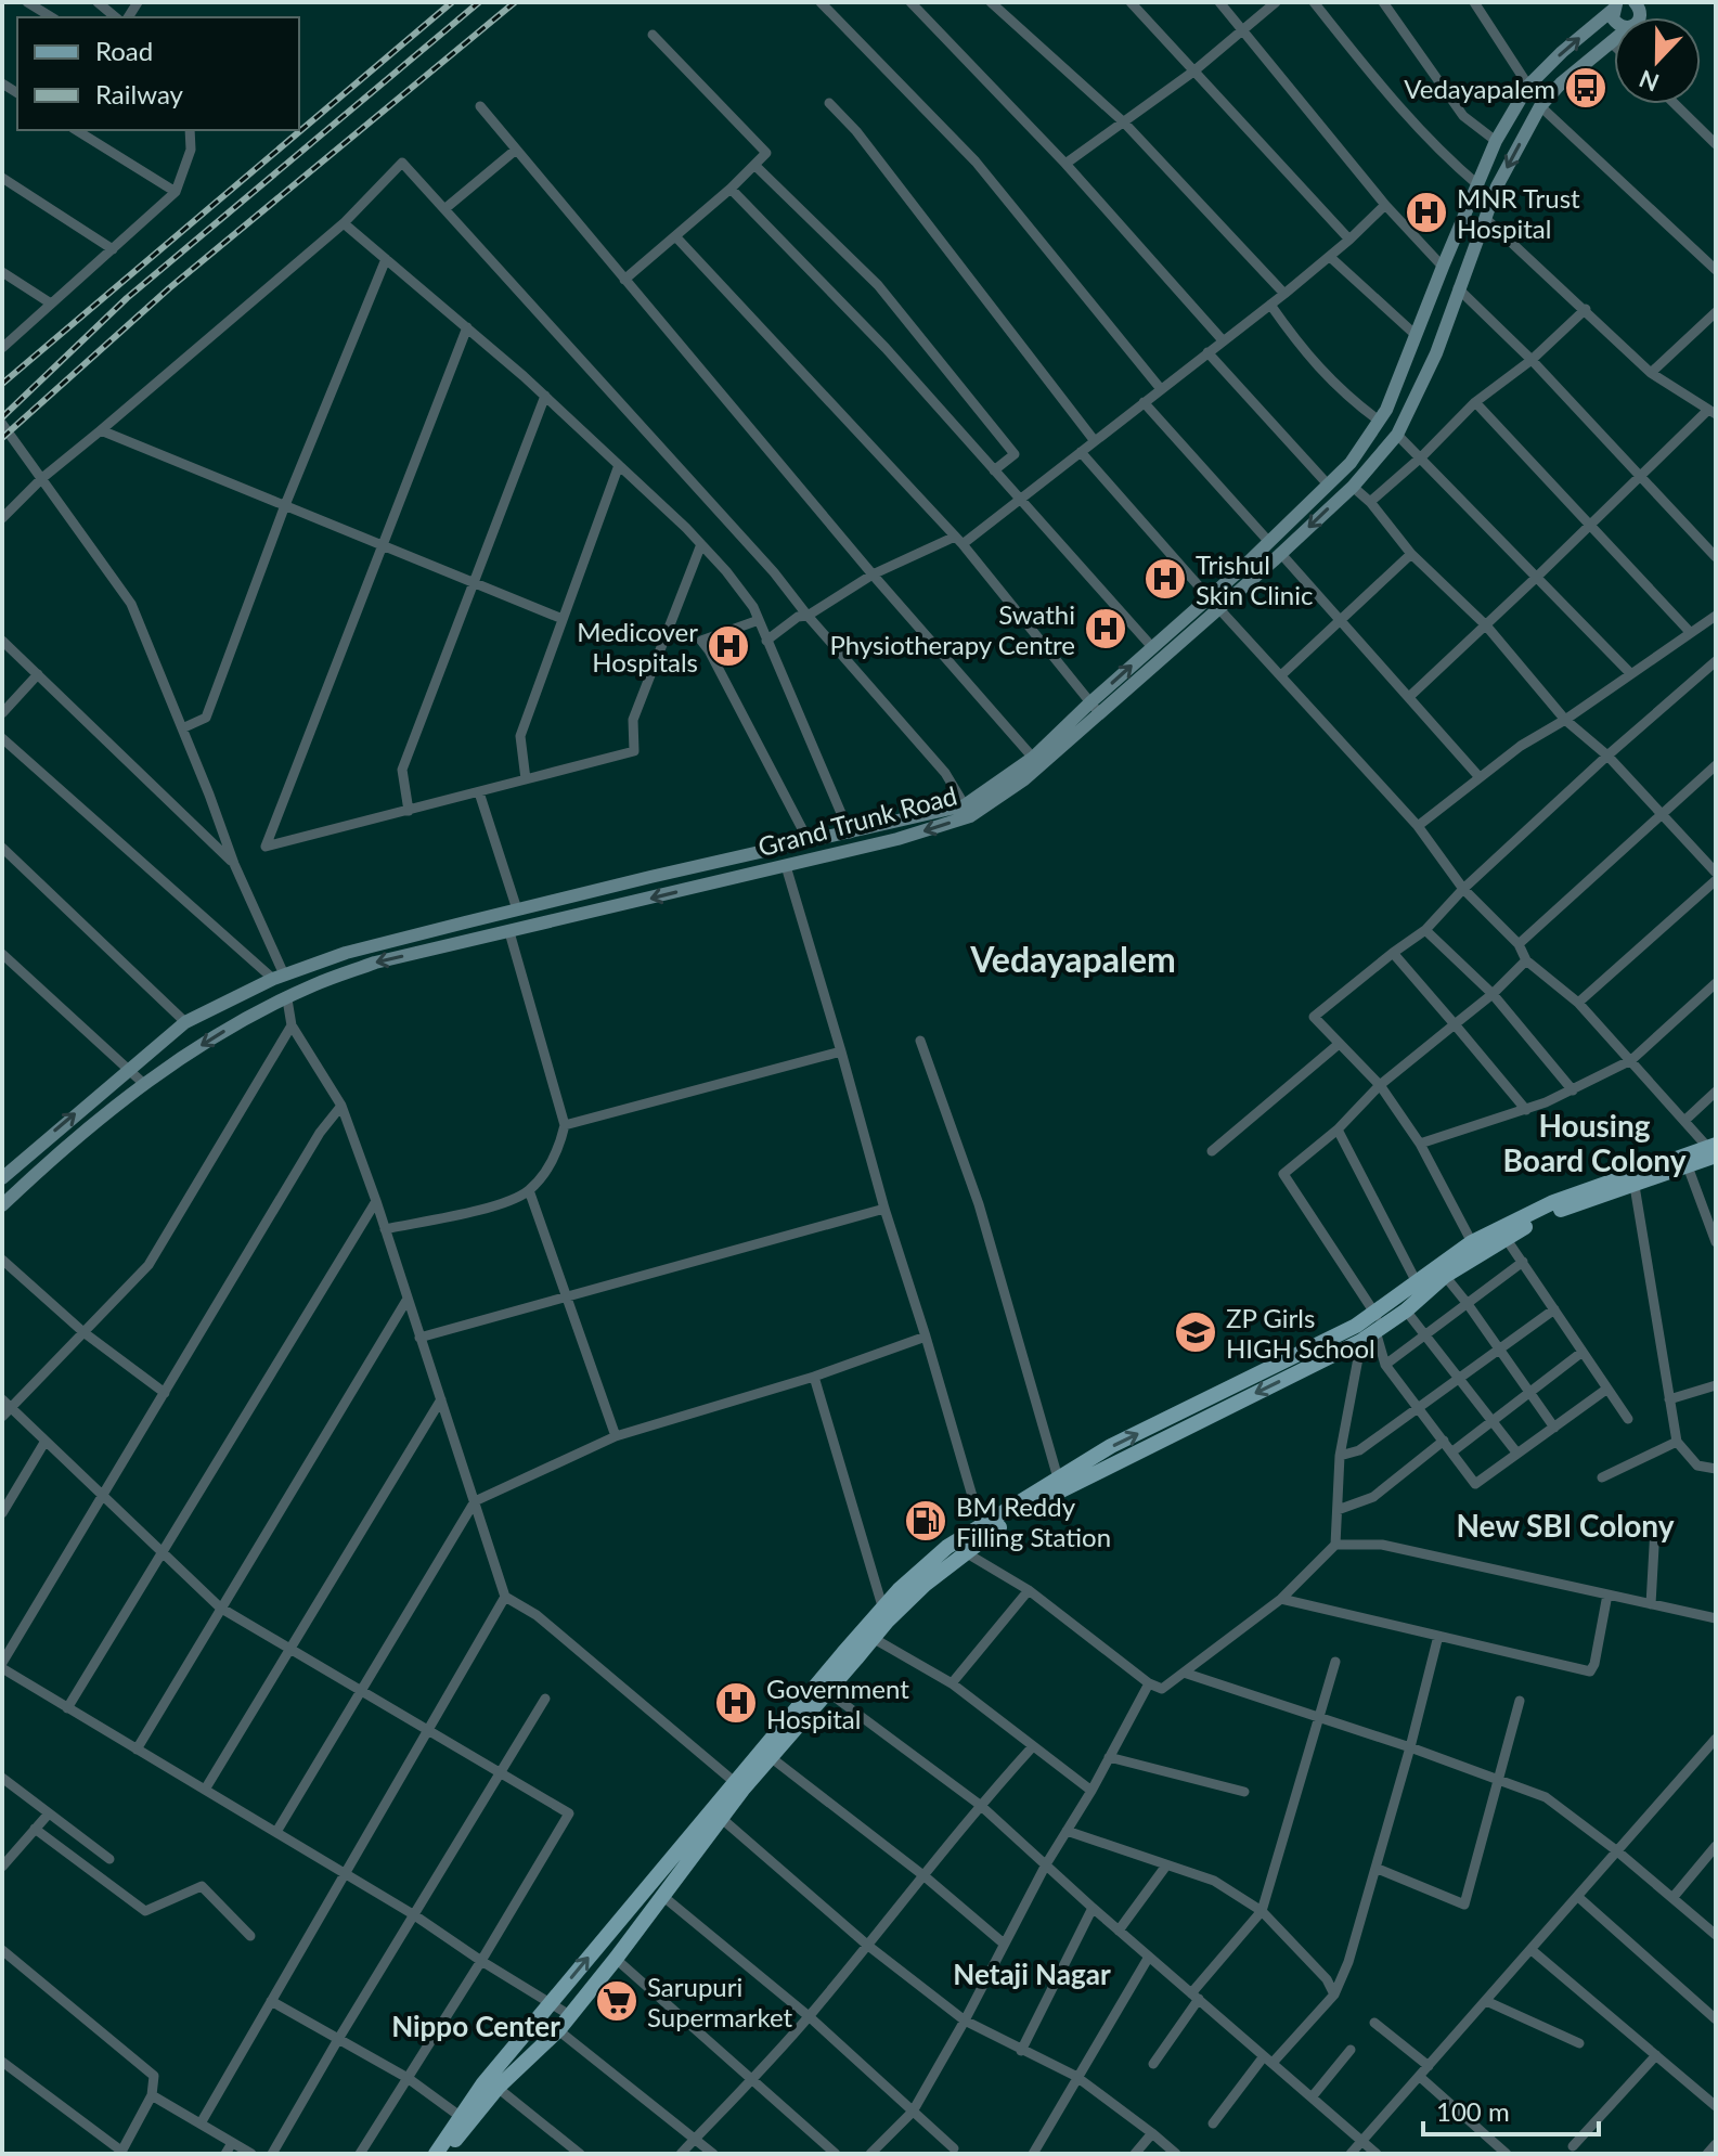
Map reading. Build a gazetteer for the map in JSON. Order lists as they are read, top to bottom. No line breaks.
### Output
{"streets":{"main road":["Grand Trunk Road"]},"districts":["Vedayapalem","Housing Board Colony","New SBI Colony","Netaji Nagar","Nippo Center"],"places":{"bus stop":["Vedayapalem"],"hospital":["MNR Trust Hospital","Trishul Skin Clinic","Swathi Physiotherapy Centre","Medicover Hospitals","Government Hospital"],"school or university":["ZP Girls HIGH School"],"fuel station":["BM Reddy Filling Station"],"supermarket":["Sarupuri Supermarket"]},"legend":["Road","Railway"],"scale_bar":"100 m","north":"bottom"}
